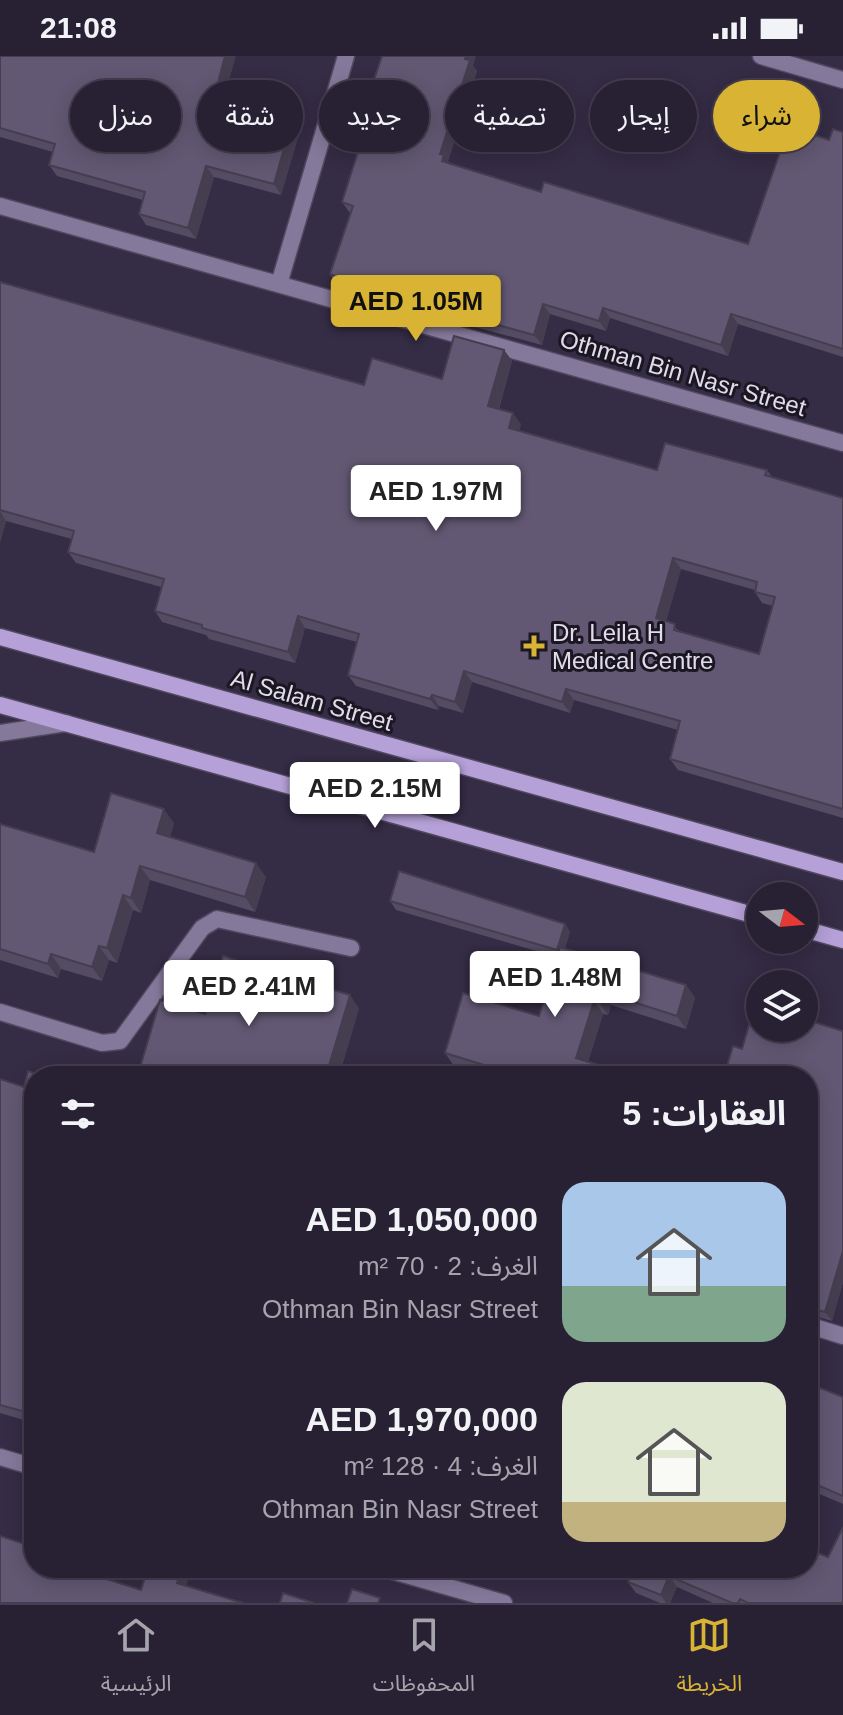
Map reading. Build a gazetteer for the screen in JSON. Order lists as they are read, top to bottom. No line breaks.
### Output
{"streets":{"main road":["Al Salam Street"],"street":["Othman Bin Nasr Street"]},"places":{"health":["Dr. Leila H Medical Centre"]},"north":"right","page":{"status":"21:08","chip":["شراء","إيجار","تصفية","جديد","شقة","منزل"],"price":["AED 1.05M","AED 1.97M","AED 2.15M","AED 1.48M","AED 2.41M"],"heading":"العقارات: 5","list":[{"name":"AED 1,050,000","note":"الغرف: 2 · 70 m² · Othman Bin Nasr Street"},{"name":"AED 1,970,000","note":"الغرف: 4 · 128 m² · Othman Bin Nasr Street"}],"tabs":["الخريطة","المحفوظات","الرئيسية"]}}
